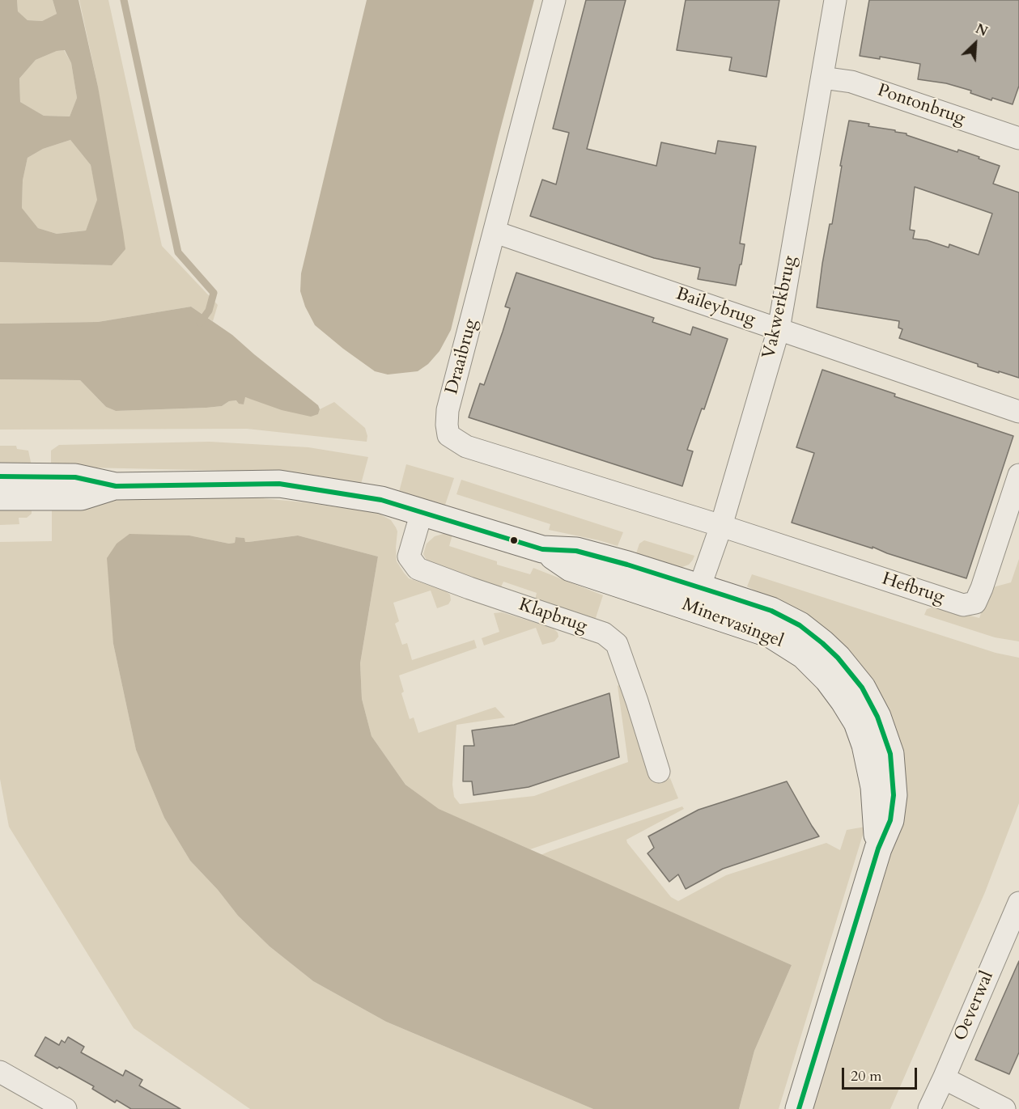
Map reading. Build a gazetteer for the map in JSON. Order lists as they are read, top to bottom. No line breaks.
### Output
{"streets":{"street":["Pontonbrug","Baileybrug","Vakwerkbrug","Draaibrug","Hefbrug","Klapbrug","Minervasingel","Oeverwal"]},"crossings":[["Pontonbrug","Vakwerkbrug"],["Baileybrug","Vakwerkbrug"],["Baileybrug","Draaibrug"],["Vakwerkbrug","Draaibrug"],["Vakwerkbrug","Hefbrug"],["Vakwerkbrug","Minervasingel"],["Draaibrug","Hefbrug"],["Klapbrug","Minervasingel"]],"scale_bar":"20 m","north":"top right"}
